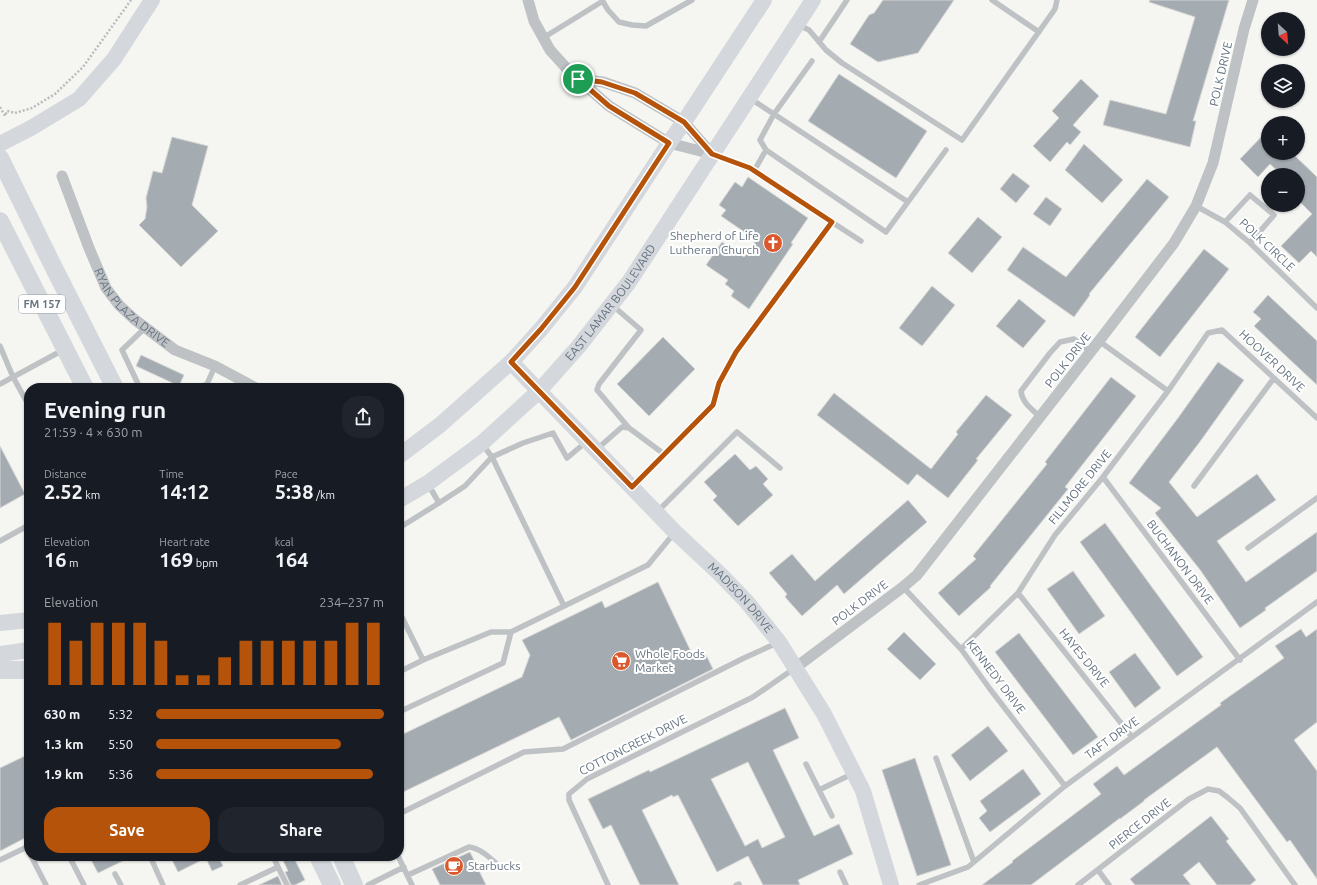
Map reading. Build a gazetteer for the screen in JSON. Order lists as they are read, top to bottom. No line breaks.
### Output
{"streets":{"main road":["EAST LAMAR BOULEVARD","FM 157","MADISON DRIVE"],"street":["POLK DRIVE","RYAN PLAZA DRIVE"],"lane":["POLK CIRCLE","HOOVER DRIVE","FILLMORE DRIVE","BUCHANON DRIVE","HAYES DRIVE","KENNEDY DRIVE","TAFT DRIVE","COTTONCREEK DRIVE","PIERCE DRIVE"]},"crossings":[["POLK DRIVE","POLK CIRCLE"],["POLK DRIVE","MADISON DRIVE"],["POLK DRIVE","KENNEDY DRIVE"],["POLK DRIVE","COTTONCREEK DRIVE"],["EAST LAMAR BOULEVARD","MADISON DRIVE"],["HOOVER DRIVE","FILLMORE DRIVE"],["FILLMORE DRIVE","BUCHANON DRIVE"],["FILLMORE DRIVE","HAYES DRIVE"],["FILLMORE DRIVE","KENNEDY DRIVE"],["BUCHANON DRIVE","TAFT DRIVE"],["MADISON DRIVE","COTTONCREEK DRIVE"],["HAYES DRIVE","TAFT DRIVE"],["KENNEDY DRIVE","TAFT DRIVE"]],"places":{"church":["Shepherd of Life Lutheran Church"],"supermarket":["Whole Foods Market"],"cafe":["Starbucks"]},"north":"bottom right","page":{"map_buttons":["+","−"],"heading":["Evening run","21:59 · 4 × 630 m"],"stats":[["Distance","2.52 km"],["Time","14:12"],["Pace","5:38 /km"],["Elevation","16 m"],["Heart rate","169 bpm"],["kcal","164"]],"chart":["Elevation","234–237 m"],"list":[{"name":"630 m","note":"5:32"},{"name":"1.3 km","note":"5:50"},{"name":"1.9 km","note":"5:36"}],"buttons":["Save","Share"]}}
